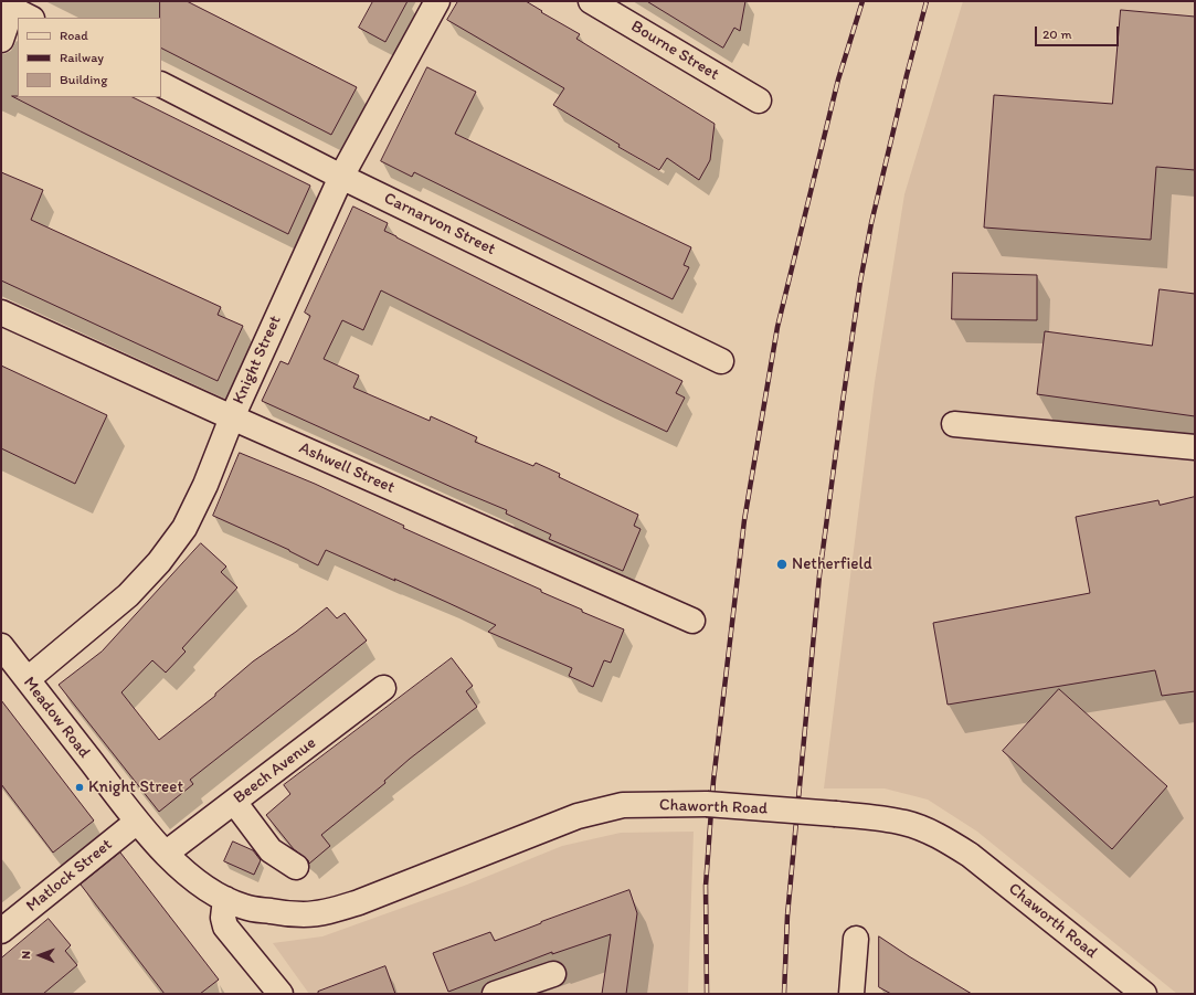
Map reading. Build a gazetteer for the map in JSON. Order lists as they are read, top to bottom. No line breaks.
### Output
{"streets":{"street":["Bourne Street","Carnarvon Street","Knight Street","Ashwell Street","Meadow Road","Beech Avenue","Chaworth Road","Matlock Street"]},"crossings":[["Carnarvon Street","Knight Street"],["Knight Street","Ashwell Street"],["Knight Street","Meadow Road"],["Meadow Road","Beech Avenue"],["Meadow Road","Chaworth Road"],["Meadow Road","Matlock Street"]],"places":["Netherfield","Knight Street"],"legend":["Road","Railway","Building"],"scale_bar":"20 m","north":"left"}
